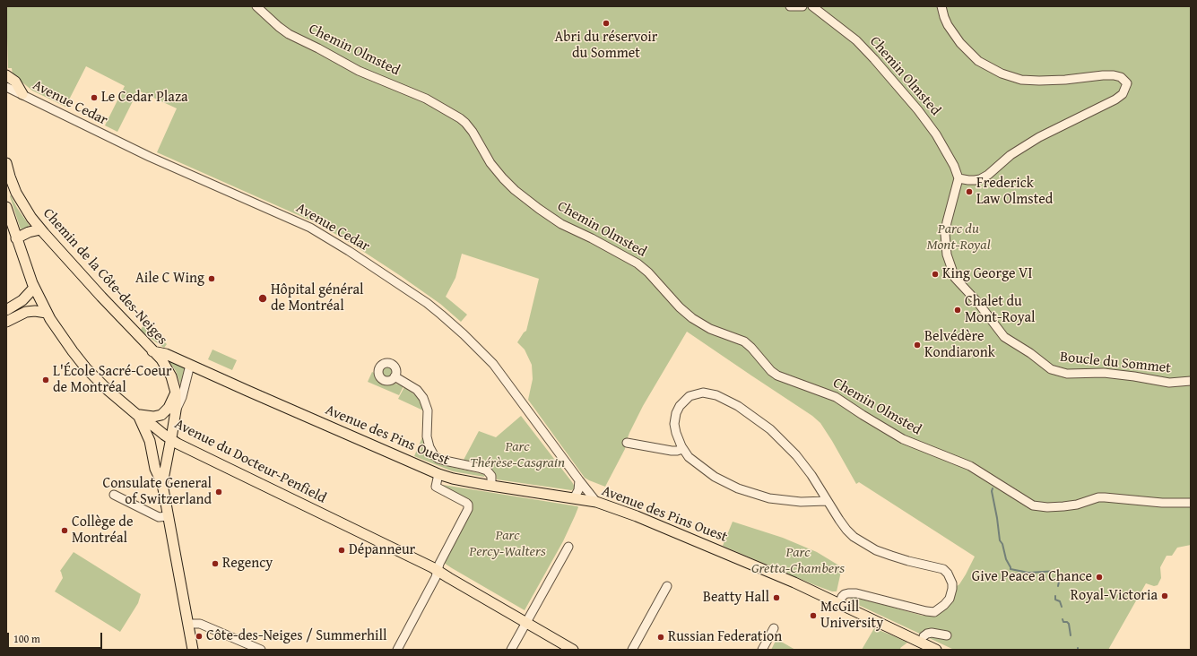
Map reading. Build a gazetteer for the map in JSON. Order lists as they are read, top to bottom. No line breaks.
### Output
{"streets":{"main road":["Chemin de la Côte-des-Neiges","Avenue des Pins Ouest","Avenue du Docteur-Penfield"],"street":["Chemin Olmsted","Avenue Cedar","Boucle du Sommet"]},"crossings":[["Chemin Olmsted","Boucle du Sommet"],["Avenue Cedar","Avenue des Pins Ouest"],["Chemin de la Côte-des-Neiges","Avenue des Pins Ouest"],["Chemin de la Côte-des-Neiges","Avenue du Docteur-Penfield"]],"parks":["Parc du Mont-Royal","Parc Thérèse-Casgrain","Parc Percy-Walters","Parc Gretta-Chambers"],"places":["Abri du réservoir du Sommet","Le Cedar Plaza","Frederick Law Olmsted","King George VI","Aile C Wing","Hôpital général de Montréal","Chalet du Mont-Royal","Belvédère Kondiaronk","L'École Sacré-Coeur de Montréal","Consulate General of Switzerland","Collège de Montréal","Dépanneur","Regency","Give Peace a Chance","Royal-Victoria","Beatty Hall","McGill University","Côte-des-Neiges / Summerhill","Russian Federation"],"scale_bar":"100 m"}
